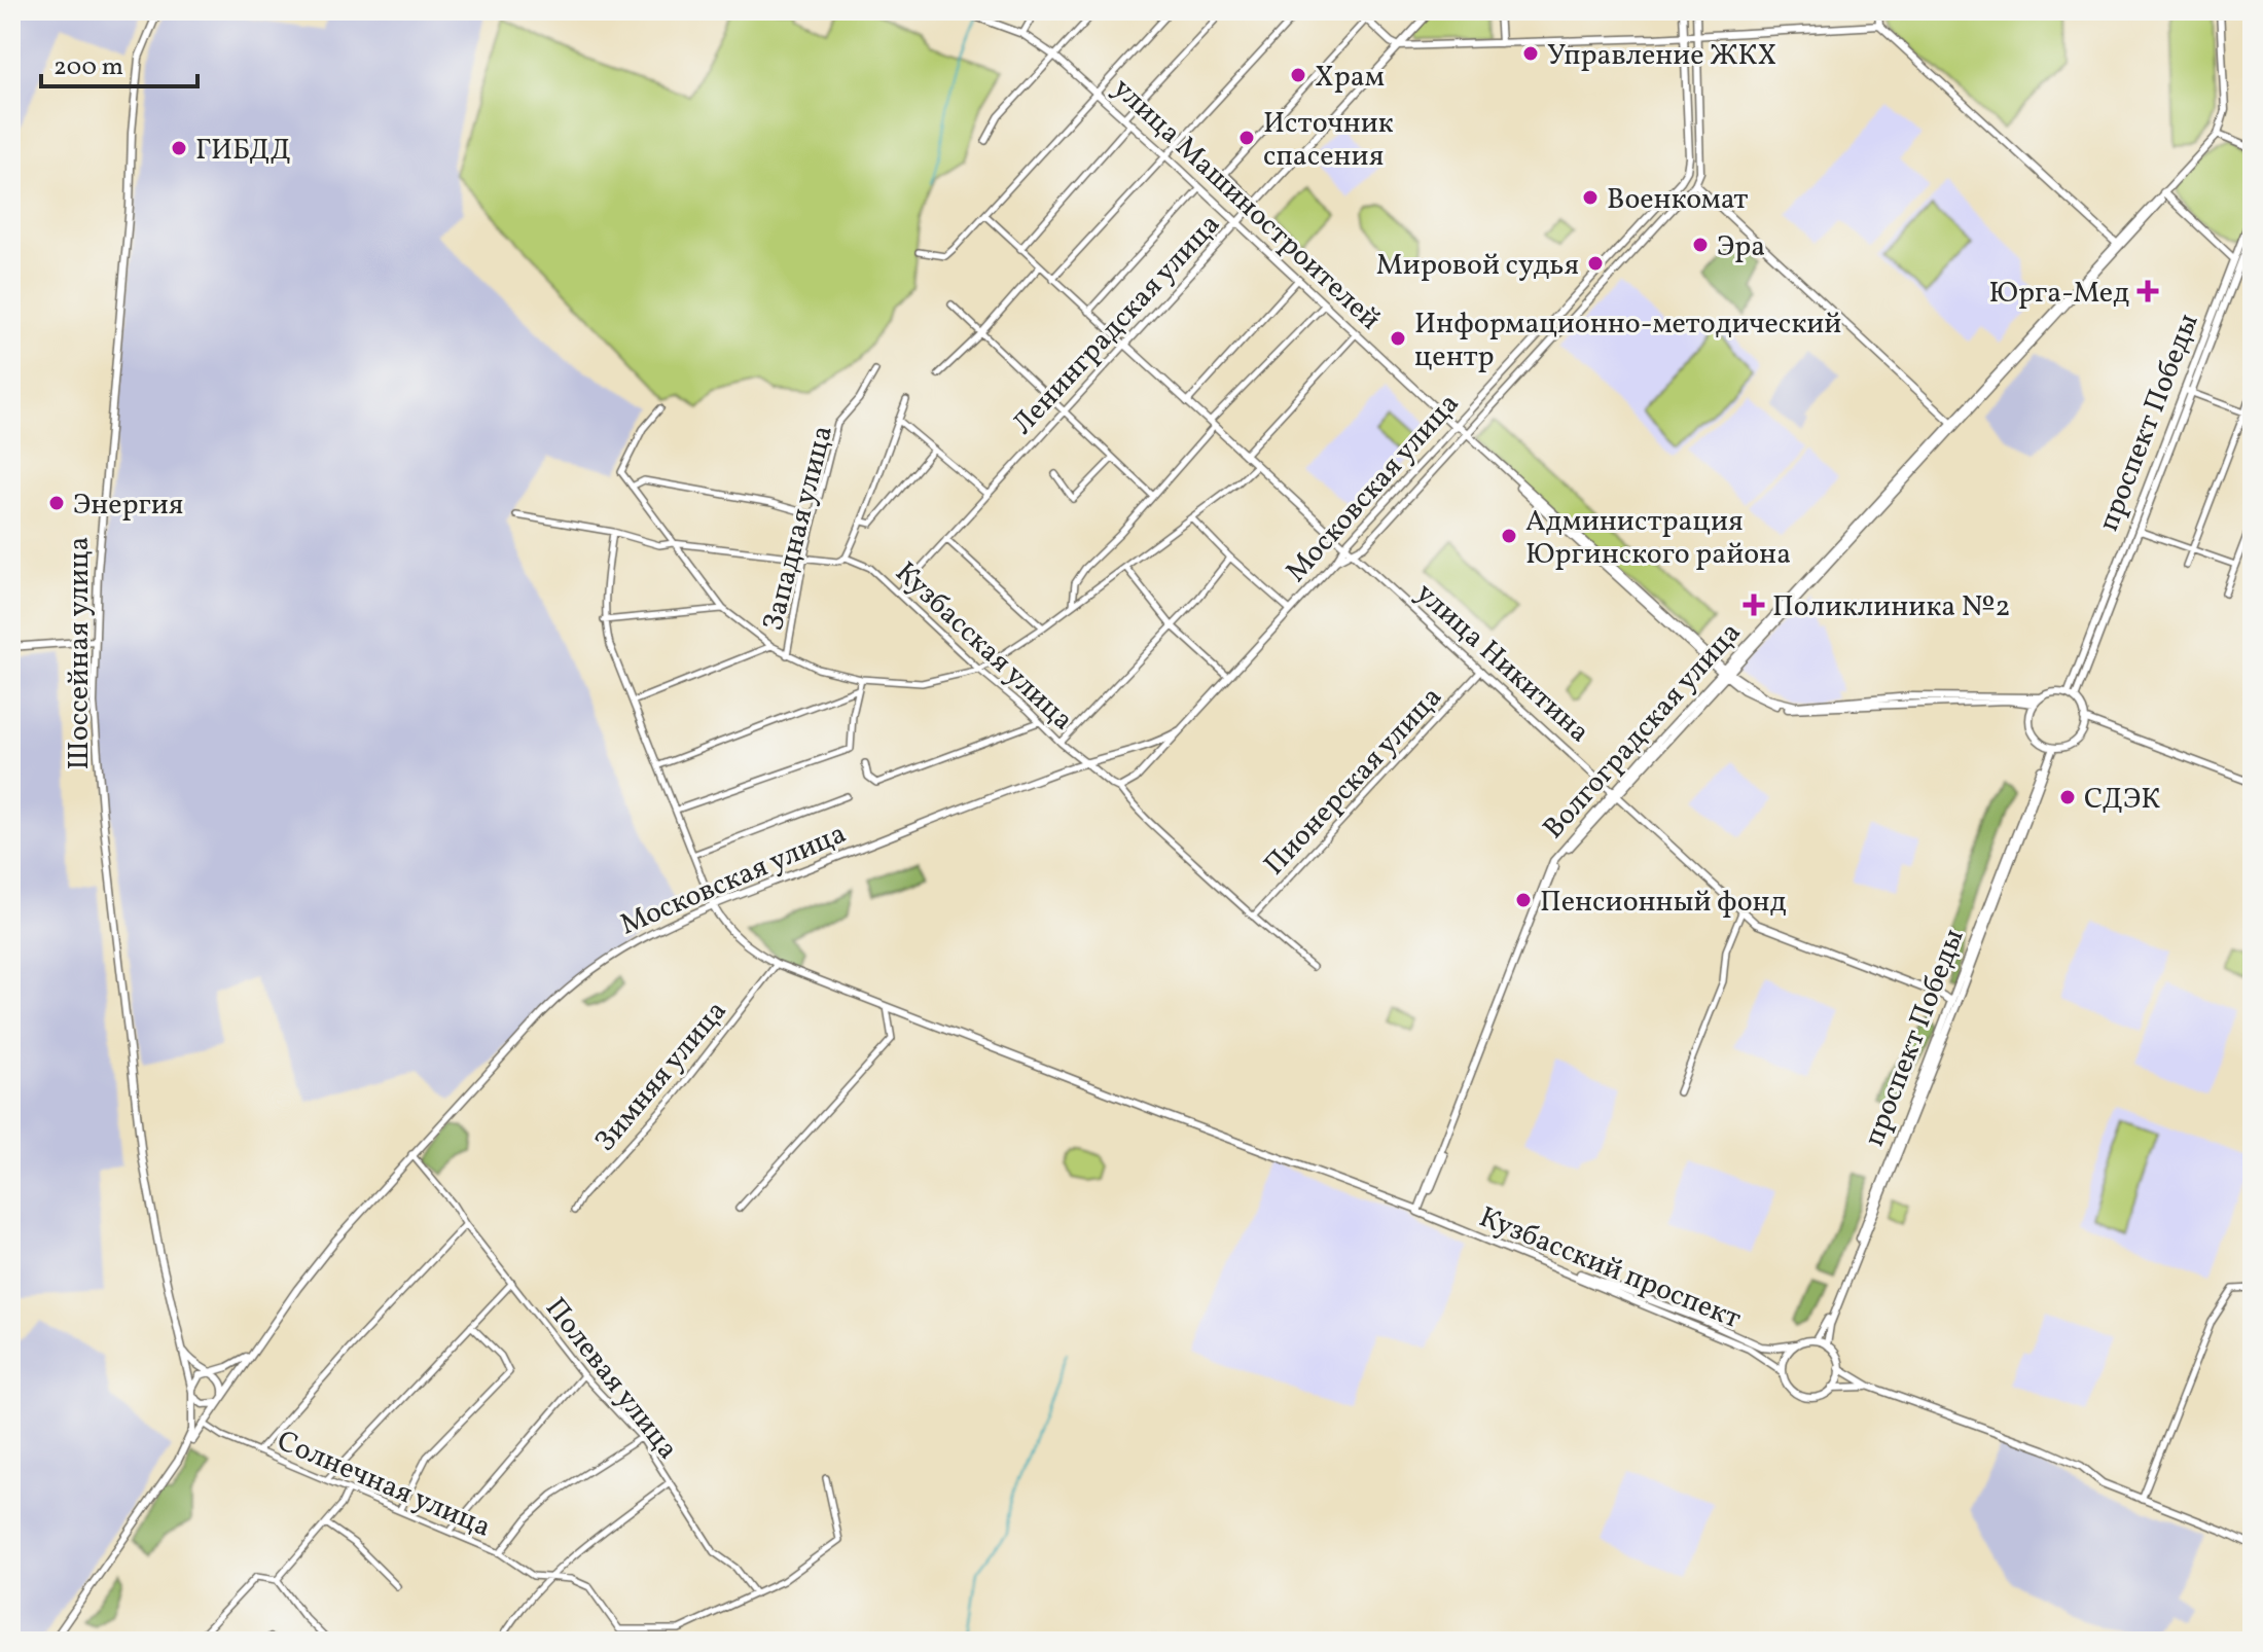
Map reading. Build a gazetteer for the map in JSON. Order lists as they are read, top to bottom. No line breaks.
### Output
{"streets":{"main road":["улица Машиностроителей","Ленинградская улица","проспект Победы","Московская улица","Шоссейная улица","улица Никитина","Волгоградская улица","Кузбасский проспект"],"street":["Западная улица","Кузбасская улица","Пионерская улица","Зимняя улица","Полевая улица","Солнечная улица"]},"crossings":[["улица Машиностроителей","Ленинградская улица"],["улица Машиностроителей","проспект Победы"],["улица Машиностроителей","Московская улица"],["улица Машиностроителей","Волгоградская улица"],["Ленинградская улица","Кузбасская улица"],["проспект Победы","улица Никитина"],["проспект Победы","Кузбасский проспект"],["Московская улица","Кузбасская улица"],["Московская улица","Шоссейная улица"],["Московская улица","улица Никитина"],["Московская улица","Полевая улица"],["Московская улица","Солнечная улица"],["Западная улица","Кузбасская улица"],["улица Никитина","Волгоградская улица"],["улица Никитина","Пионерская улица"],["Волгоградская улица","Кузбасский проспект"],["Полевая улица","Солнечная улица"]],"places":{"other":["Управление ЖКХ","Храм","Источник спасения","ГИБДД","Военкомат","Эра","Мировой судья","Информационно-методический центр","Энергия","Администрация Юргинского района","СДЭК","Пенсионный фонд"],"health":["Юрга-Мед","Поликлиника №2"]},"scale_bar":"200 m"}
